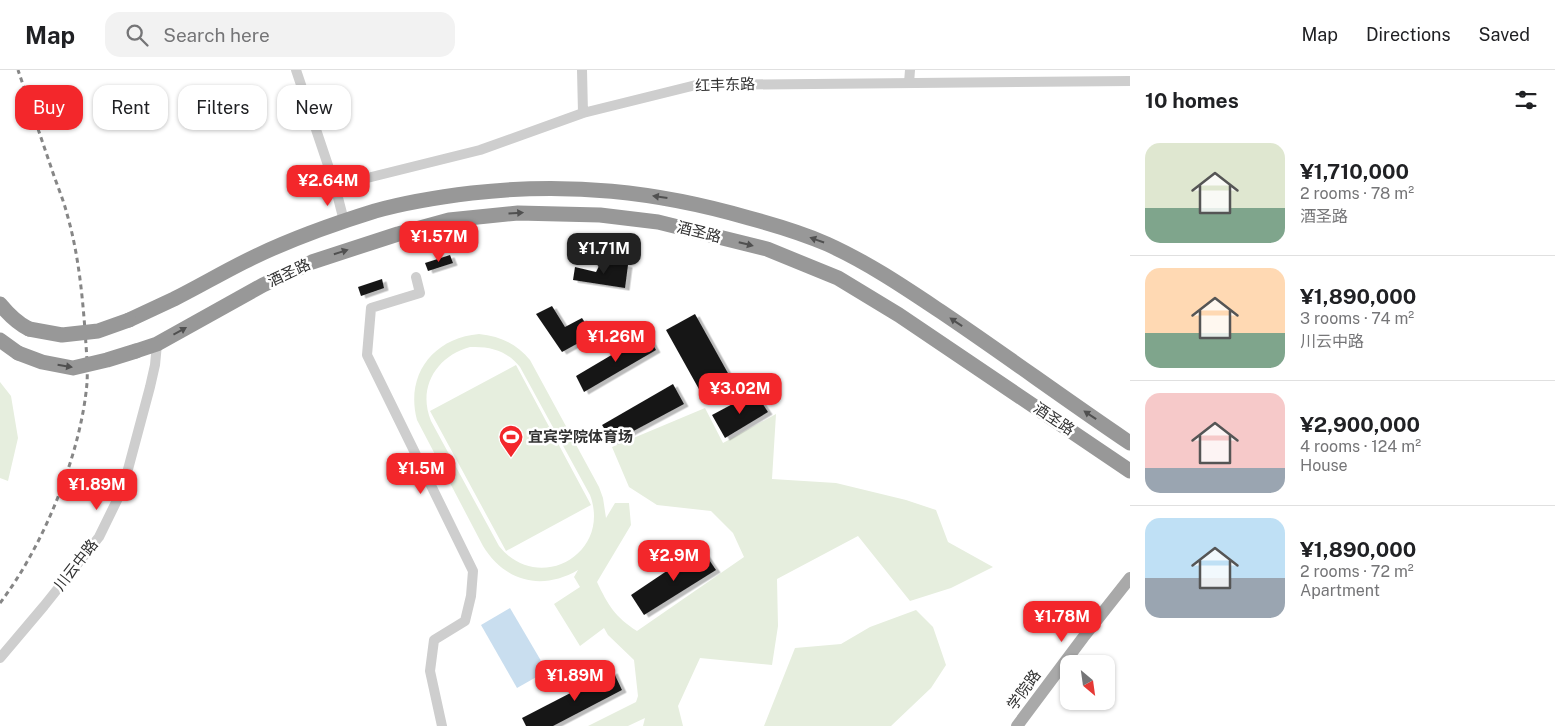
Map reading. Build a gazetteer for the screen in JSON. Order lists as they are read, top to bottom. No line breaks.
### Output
{"streets":{"highway":["酒圣路"],"main road":["学院路"],"street":["红丰东路","川云中路"]},"crossings":[["酒圣路","川云中路"]],"places":{"sports":["宜宾学院体育场"]},"north":"bottom right","page":{"header":"Map","search":"Search here","nav":["Map","Directions","Saved"],"heading":"10 homes","chip":["Buy","Rent","Filters","New"],"list":[{"name":"¥1,710,000","note":"2 rooms · 78 m² · 酒圣路"},{"name":"¥1,890,000","note":"3 rooms · 74 m² · 川云中路"},{"name":"¥2,900,000","note":"4 rooms · 124 m² · House"},{"name":"¥1,890,000","note":"2 rooms · 72 m² · Apartment"}],"price":["¥2.64M","¥1.57M","¥1.71M","¥1.26M","¥3.02M","¥1.5M","¥1.89M","¥2.9M","¥1.78M","¥1.89M"]}}
